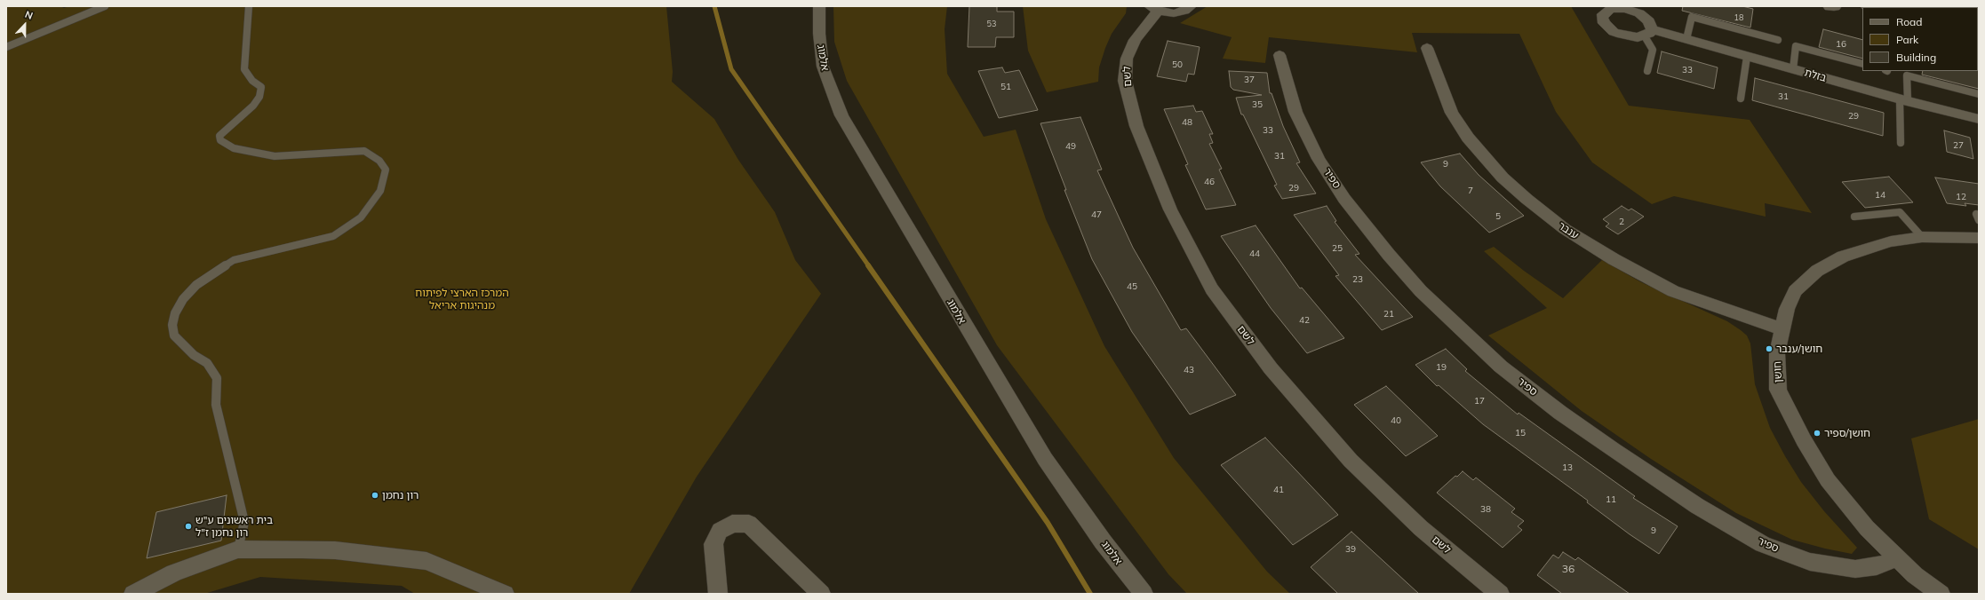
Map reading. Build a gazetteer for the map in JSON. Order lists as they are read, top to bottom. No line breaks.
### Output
{"streets":{"street":["אלמוג","בזלת","לשם","ספיר","ענבר","חושן"]},"crossings":[["ספיר","חושן"],["ענבר","חושן"]],"parks":["המרכז הארצי לפיתוח מנהיגות אריאל"],"places":["חושן/ענבר","חושן/ספיר","רון נחמן","בית ראשונים ע\"ש רון נחמן ז\"ל"],"house_numbers":["18","53","16","50","33","37","51","31","35","29","48","33","27","49","31","9","46","29","7","14","12","47","5","2","25","44","23","45","21","42","19","43","17","40","15","13","41","11","38","9","39","36"],"legend":["Road","Park","Building"],"north":"top"}
